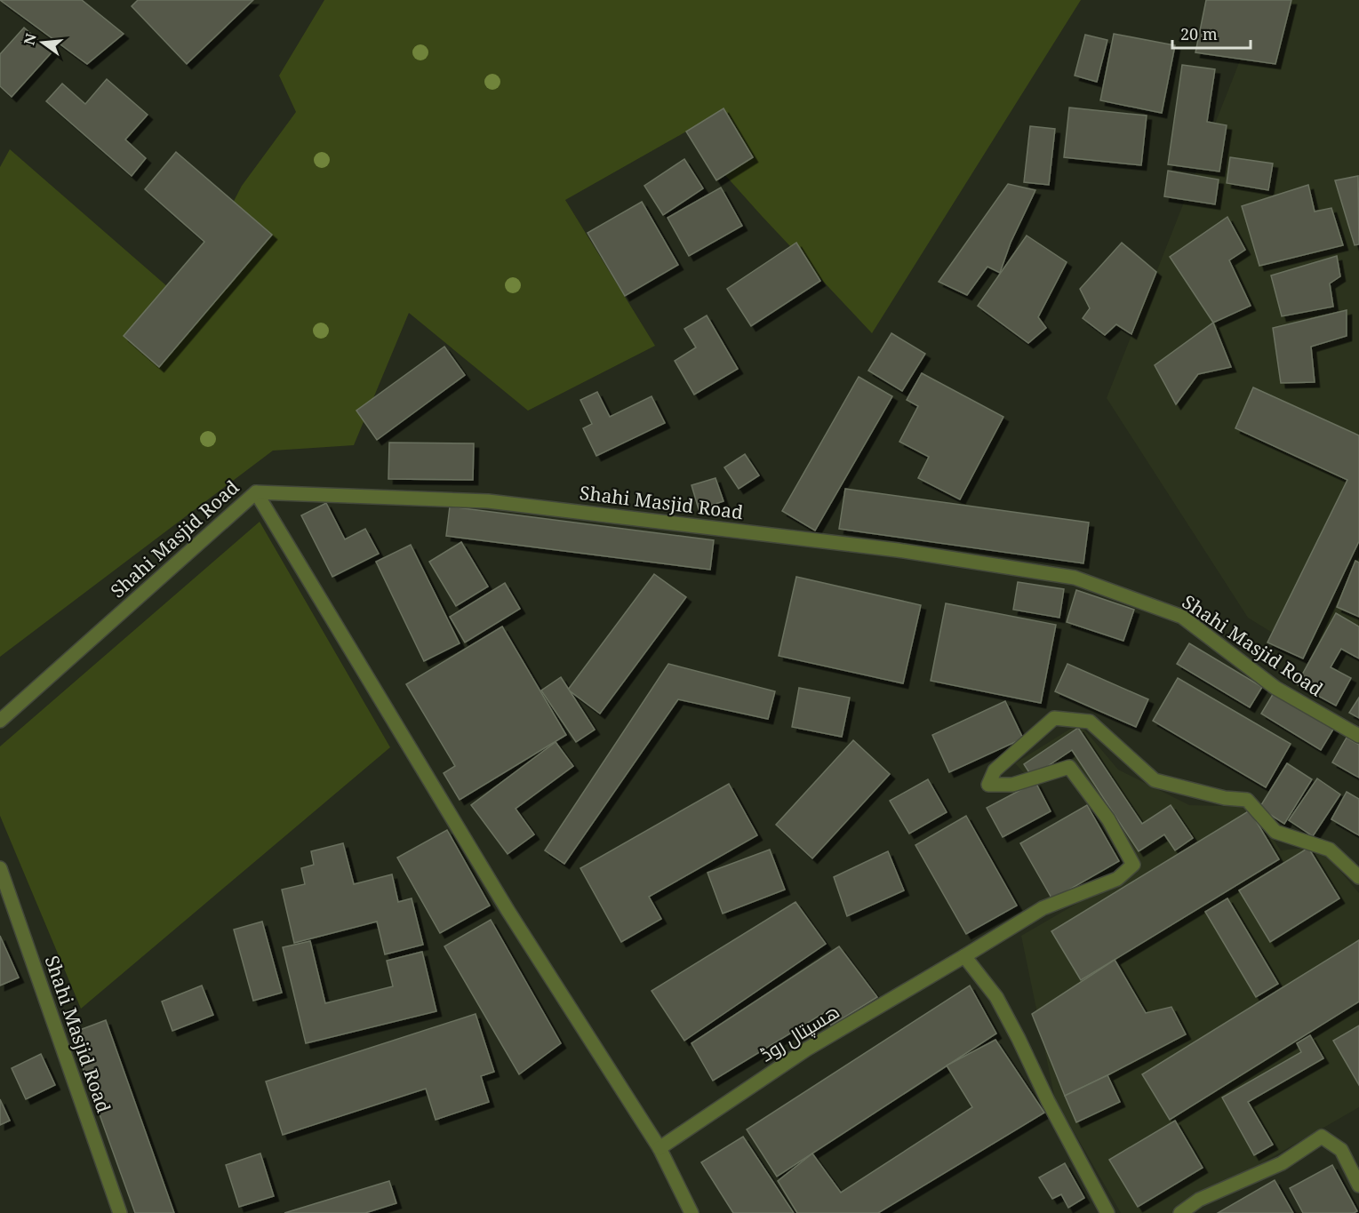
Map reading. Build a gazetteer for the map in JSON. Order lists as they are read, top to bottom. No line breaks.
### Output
{"streets":{"street":["Shahi Masjid Road","ھسپتال روڈ"]},"scale_bar":"20 m","north":"left"}
